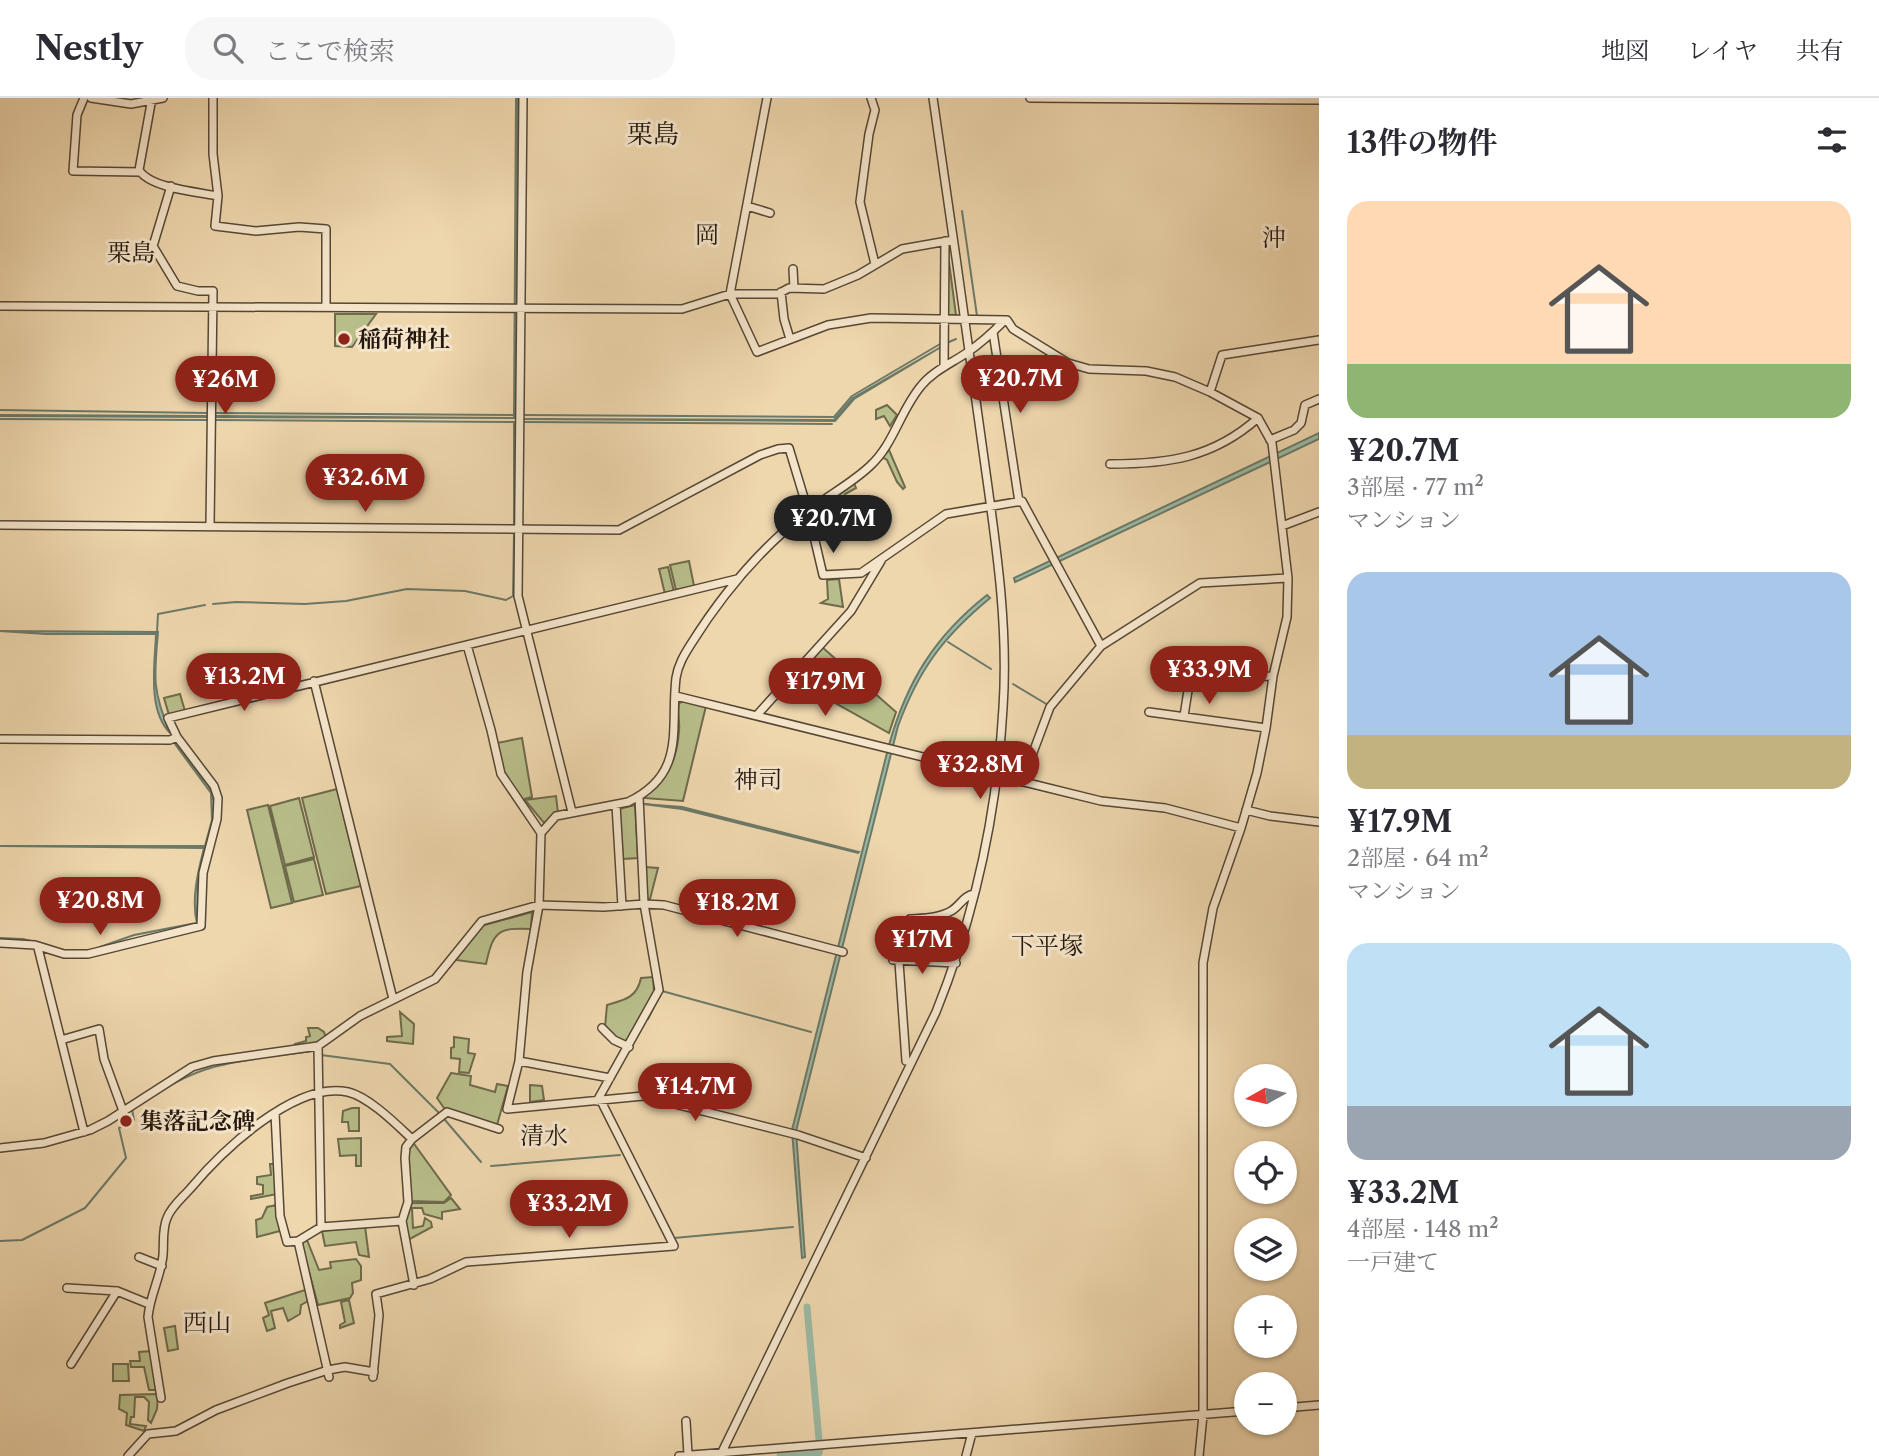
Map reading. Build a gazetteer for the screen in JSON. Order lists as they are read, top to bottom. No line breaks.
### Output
{"districts":["栗島","岡","沖","栗島","神司","下平塚","清水","西山"],"places":["稲荷神社","集落記念碑"],"north":"left","page":{"header":"Nestly","search":"ここで検索","nav":["地図","レイヤ","共有"],"heading":"13件の物件","list":[{"name":"¥20.7M","note":"3部屋 · 77 m² · マンション"},{"name":"¥17.9M","note":"2部屋 · 64 m² · マンション"},{"name":"¥33.2M","note":"4部屋 · 148 m² · 一戸建て"}],"price":["¥20.7M","¥26M","¥32.6M","¥20.7M","¥33.9M","¥13.2M","¥17.9M","¥32.8M","¥20.8M","¥18.2M","¥17M","¥14.7M","¥33.2M"],"map_buttons":["+","−"]}}
